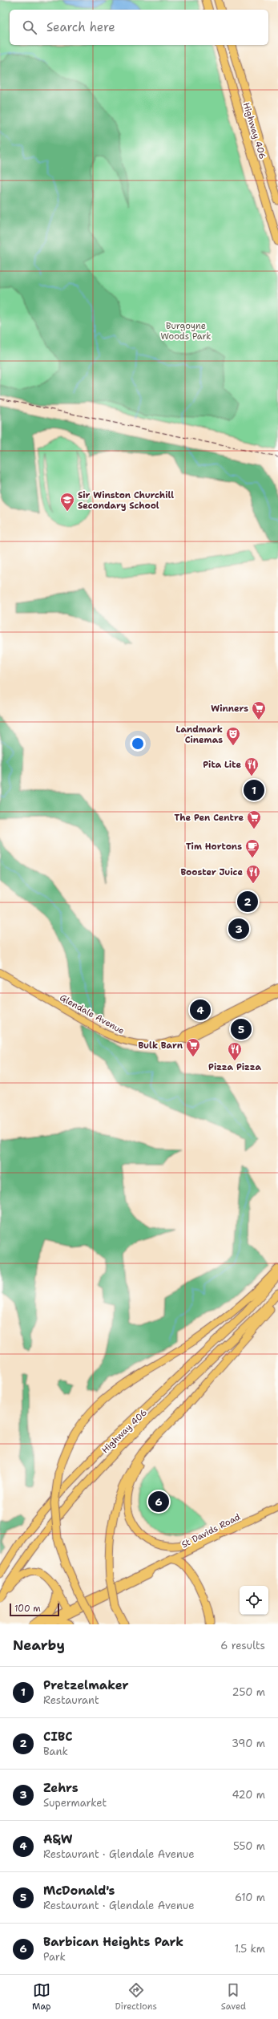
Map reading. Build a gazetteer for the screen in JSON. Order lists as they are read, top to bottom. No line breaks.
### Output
{"streets":{"highway":["Highway 406"],"main road":["Glendale Avenue","St Davids Road"]},"parks":["Burgoyne Woods Park"],"places":{"school or university":["Sir Winston Churchill Secondary School"],"supermarket":["Winners","The Pen Centre","Bulk Barn"],"theatre":["Landmark Cinemas"],"restaurant":["Pita Lite","Booster Juice","Pizza Pizza"],"cafe":["Tim Hortons"]},"scale_bar":"100 m","page":{"search":"Search here","pins":["1","2","3","4","5","6"],"scale":"100 m","heading":["Nearby","6 results"],"list":[{"mark":"1","name":"Pretzelmaker","note":"Restaurant","value":"250 m"},{"mark":"2","name":"CIBC","note":"Bank","value":"390 m"},{"mark":"3","name":"Zehrs","note":"Supermarket","value":"420 m"},{"mark":"4","name":"A&W","note":"Restaurant · Glendale Avenue","value":"550 m"},{"mark":"5","name":"McDonald's","note":"Restaurant · Glendale Avenue","value":"610 m"},{"mark":"6","name":"Barbican Heights Park","note":"Park","value":"1.5 km"}],"nav":["Map","Directions","Saved"]}}
